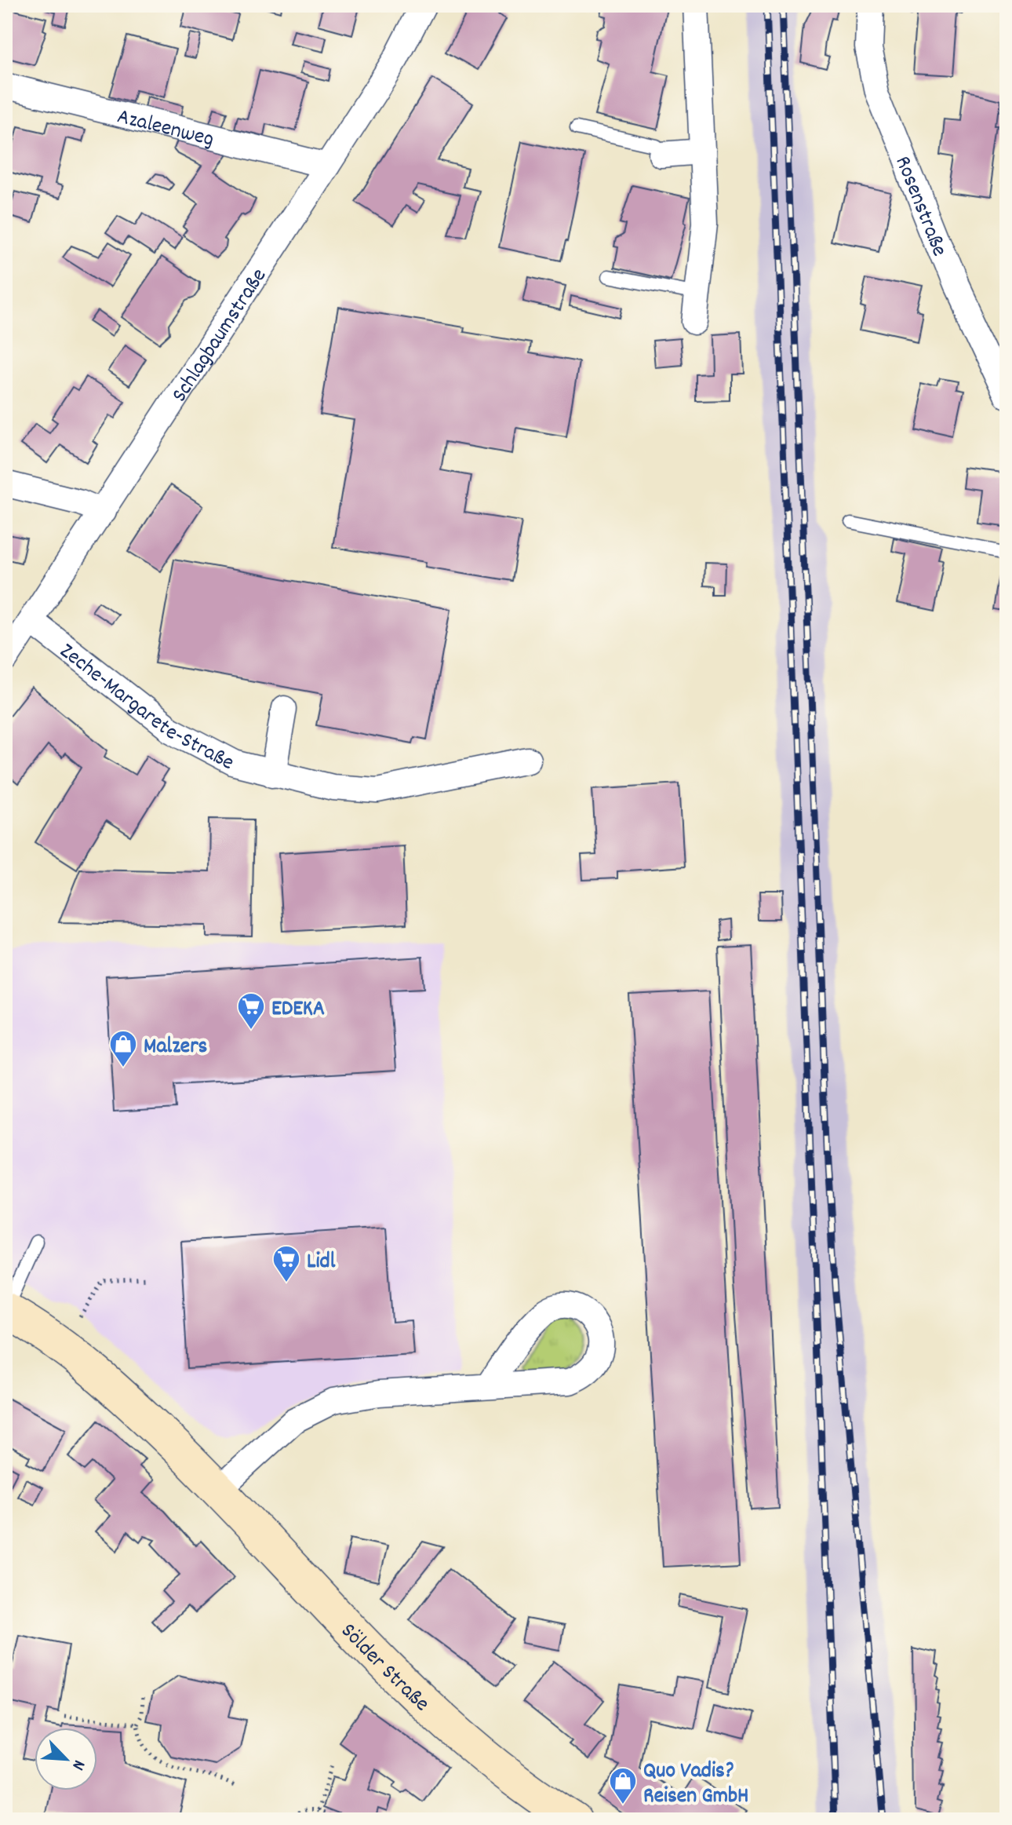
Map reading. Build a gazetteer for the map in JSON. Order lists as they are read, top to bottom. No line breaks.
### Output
{"streets":{"main road":["Sölder Straße"],"street":["Azaleenweg","Rosenstraße","Schlagbaumstraße","Zeche-Margarete-Straße"]},"crossings":[["Azaleenweg","Schlagbaumstraße"],["Schlagbaumstraße","Zeche-Margarete-Straße"]],"places":{"supermarket":["EDEKA","Lidl"],"shop":["Malzers","Quo Vadis? Reisen GmbH"]},"north":"bottom right"}
